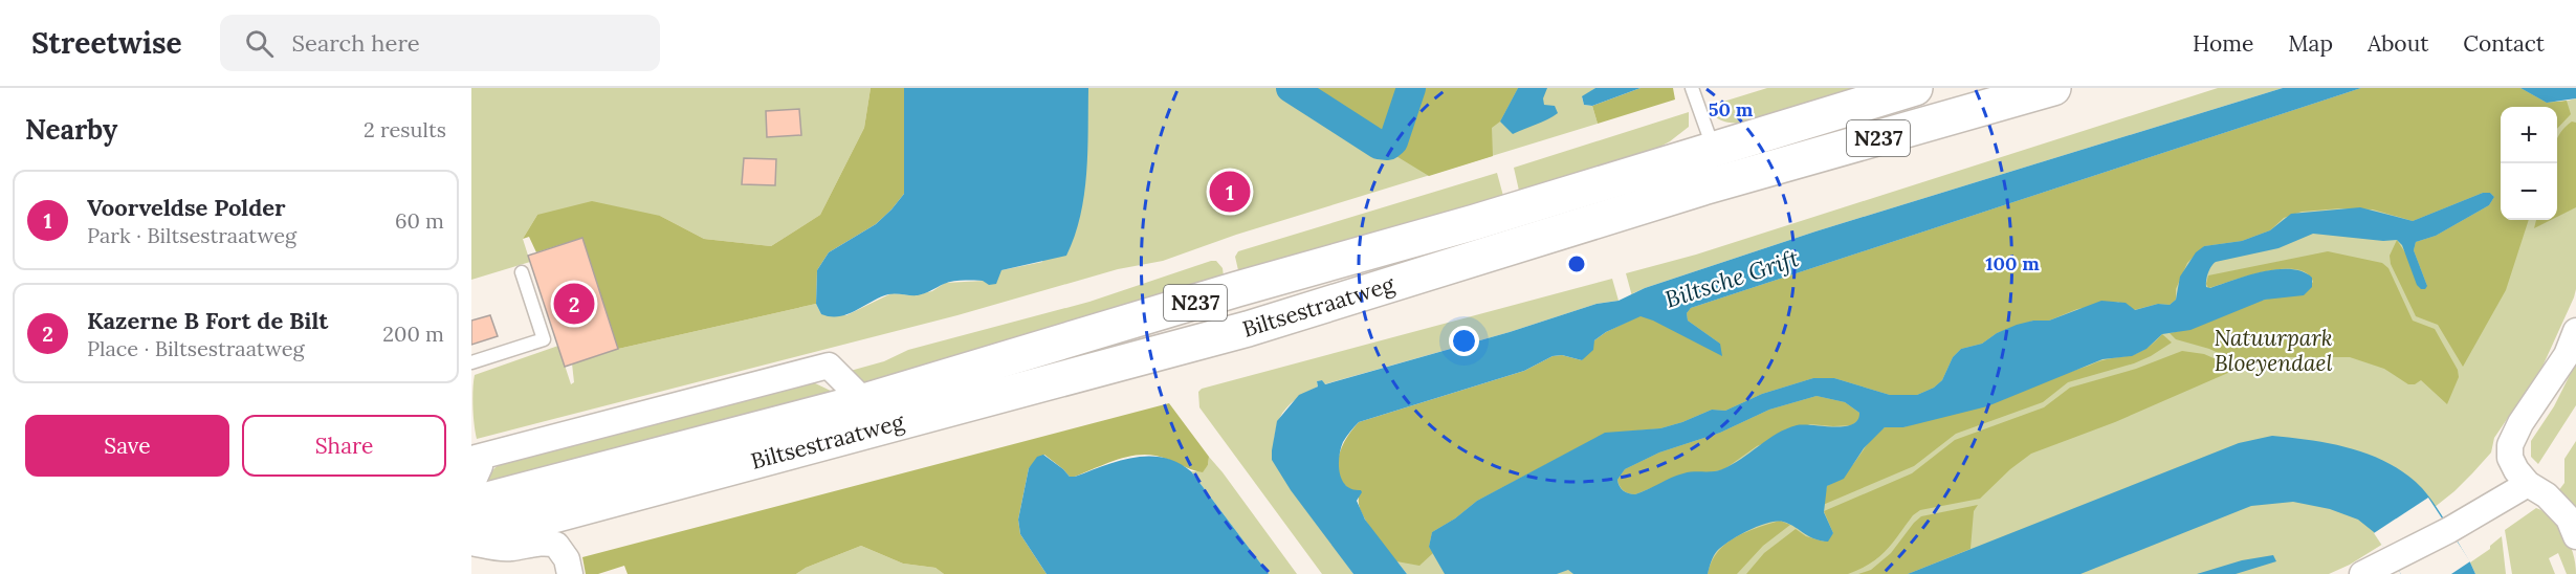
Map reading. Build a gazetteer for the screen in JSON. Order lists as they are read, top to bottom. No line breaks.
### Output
{"streets":{"main road":["N237","Biltsestraatweg"]},"water":["Biltsche Grift"],"parks":["Natuurpark Bloeyendael"],"page":{"header":"Streetwise","search":"Search here","nav":["Home","Map","About","Contact"],"heading":["Nearby","2 results"],"map_buttons":["+","−"],"pins":["1","2"],"list":[{"mark":"1","name":"Voorveldse Polder","note":"Park · Biltsestraatweg","value":"60 m"},{"mark":"2","name":"Kazerne B Fort de Bilt","note":"Place · Biltsestraatweg","value":"200 m"}],"buttons":["Save","Share"]},"rings":["50 m","100 m"]}
